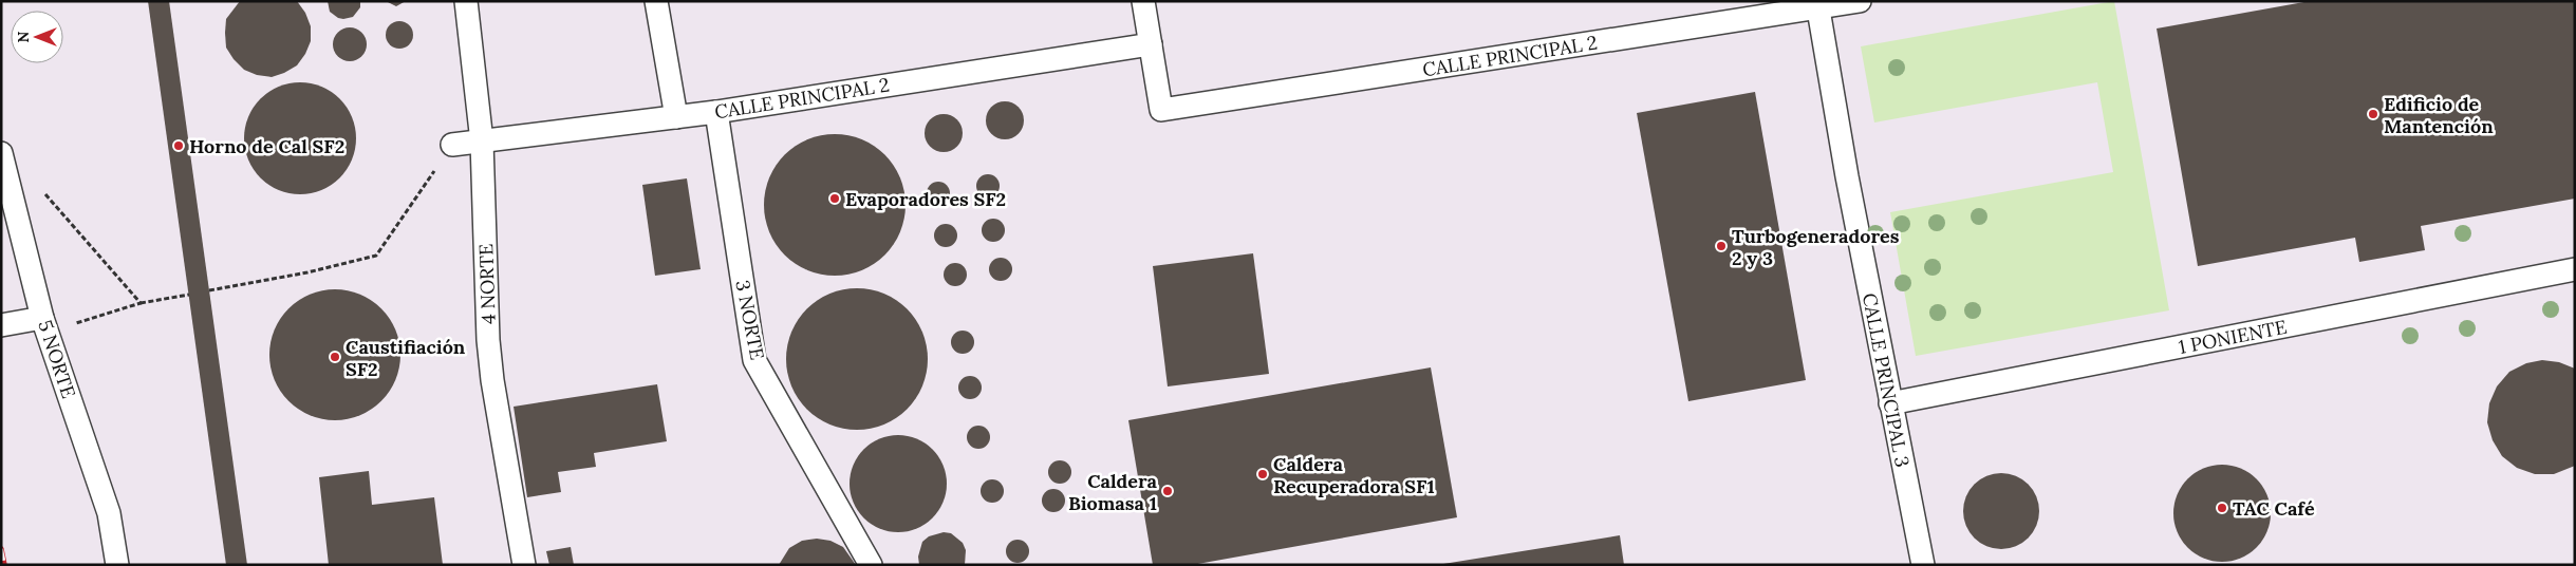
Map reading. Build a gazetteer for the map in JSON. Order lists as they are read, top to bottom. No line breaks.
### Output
{"streets":{"lane":["CALLE PRINCIPAL 2","4 NORTE","3 NORTE","1 PONIENTE","5 NORTE","CALLE PRINCIPAL 3"]},"crossings":[["CALLE PRINCIPAL 2","4 NORTE"],["CALLE PRINCIPAL 2","3 NORTE"],["CALLE PRINCIPAL 2","CALLE PRINCIPAL 3"],["1 PONIENTE","CALLE PRINCIPAL 3"]],"places":["Edificio de Mantención","Horno de Cal SF2","Evaporadores SF2","Turbogeneradores 2 y 3","Caustifiación SF2","Caldera Recuperadora SF1","Caldera Biomasa 1","TAC Café"],"north":"left"}
